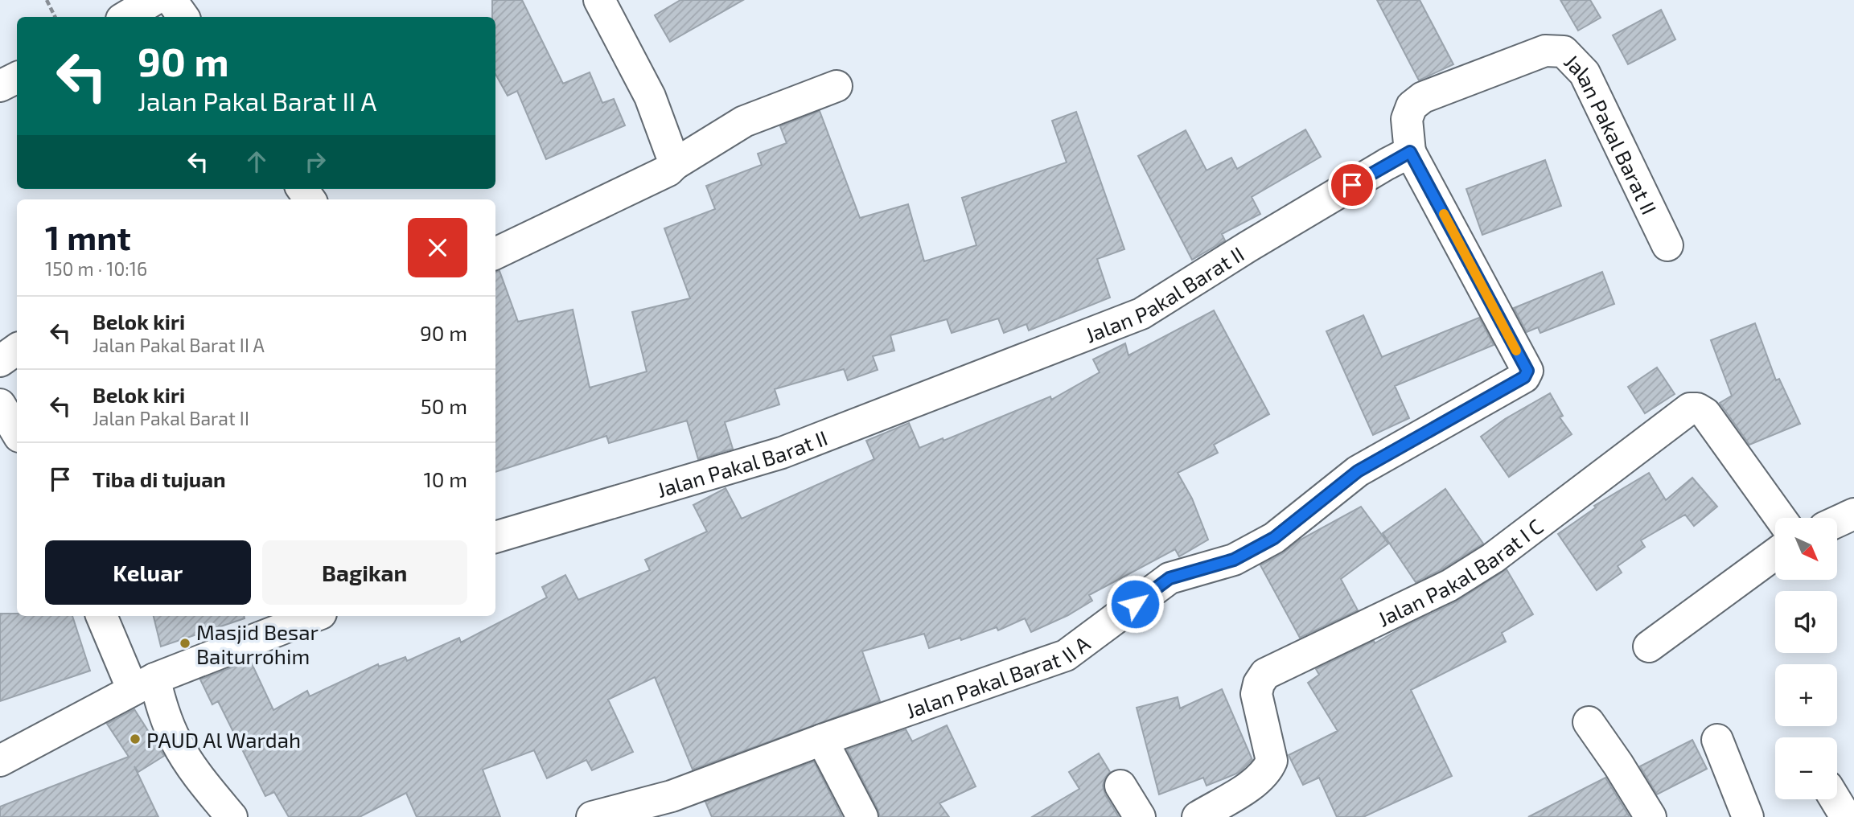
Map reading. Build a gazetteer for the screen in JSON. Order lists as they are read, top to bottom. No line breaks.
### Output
{"streets":{"street":["Jalan Pakal Barat II","Jalan Pakal Barat I C","Jalan Pakal Barat II A"]},"crossings":[["Jalan Pakal Barat II","Jalan Pakal Barat II A"]],"places":["Masjid Besar Baiturrohim","PAUD Al Wardah"],"north":"bottom right","page":{"turn":["90 m","Jalan Pakal Barat II A"],"heading":["1 mnt","150 m · 10:16"],"list":[{"name":"Belok kiri","note":"Jalan Pakal Barat II A","value":"90 m"},{"name":"Belok kiri","note":"Jalan Pakal Barat II","value":"50 m"},{"name":"Tiba di tujuan","value":"10 m"}],"map_buttons":["+","−"],"buttons":["Keluar","Bagikan"]}}
